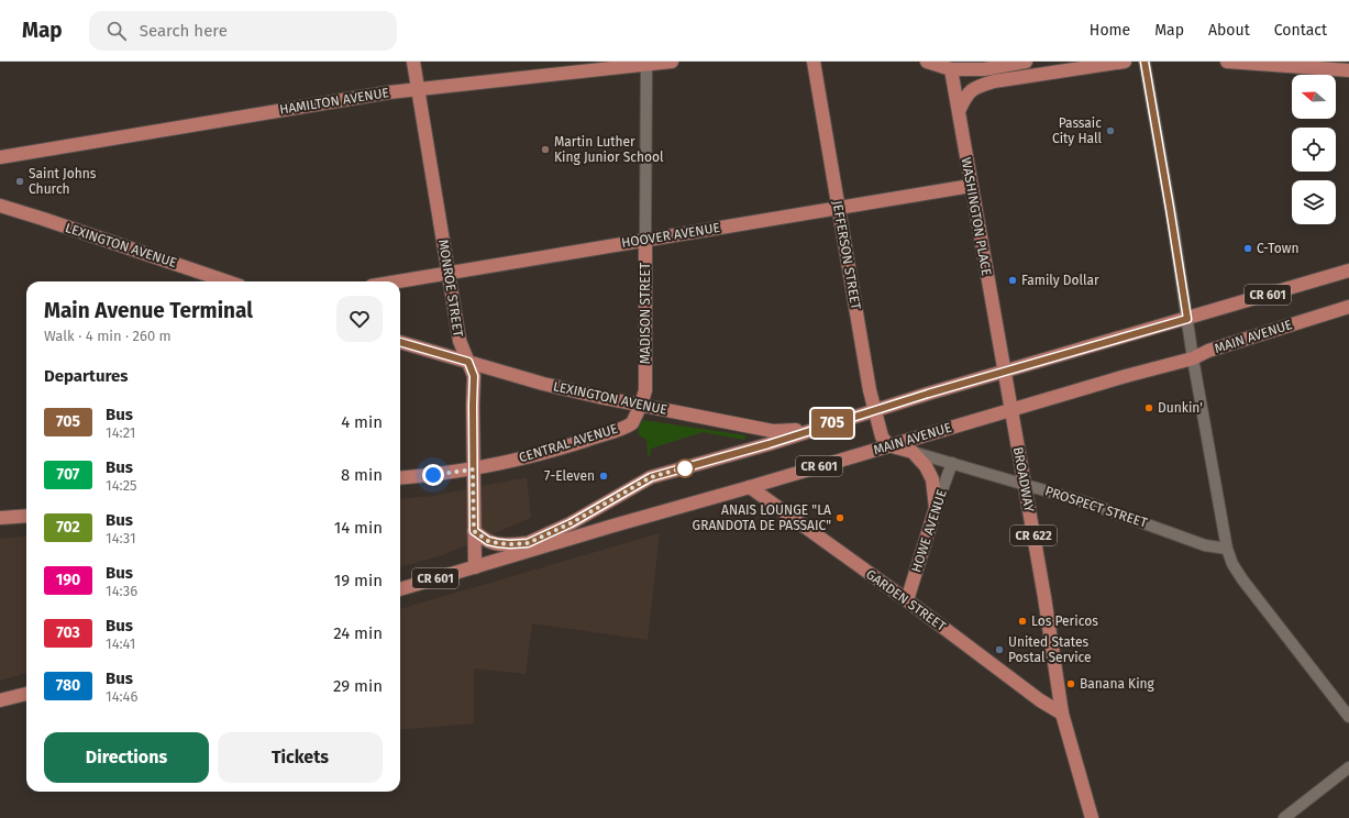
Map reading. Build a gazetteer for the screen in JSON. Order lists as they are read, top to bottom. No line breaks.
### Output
{"streets":{"main road":["HAMILTON AVENUE","WASHINGTON PLACE","HOOVER AVENUE","LEXINGTON AVENUE","JEFFERSON STREET","MONROE STREET","CR 601","MADISON STREET","MAIN AVENUE","CENTRAL AVENUE","BROADWAY","PROSPECT STREET","HOWE AVENUE","CR 622","GARDEN STREET"]},"crossings":[["HAMILTON AVENUE","MONROE STREET"],["HAMILTON AVENUE","MADISON STREET"],["WASHINGTON PLACE","HOOVER AVENUE"],["WASHINGTON PLACE","MAIN AVENUE"],["WASHINGTON PLACE","BROADWAY"],["HOOVER AVENUE","JEFFERSON STREET"],["HOOVER AVENUE","MONROE STREET"],["HOOVER AVENUE","MADISON STREET"],["LEXINGTON AVENUE","MONROE STREET"],["LEXINGTON AVENUE","MADISON STREET"],["LEXINGTON AVENUE","MAIN AVENUE"],["JEFFERSON STREET","MAIN AVENUE"],["JEFFERSON STREET","PROSPECT STREET"],["MONROE STREET","MAIN AVENUE"],["MONROE STREET","CENTRAL AVENUE"],["MADISON STREET","CENTRAL AVENUE"],["MAIN AVENUE","BROADWAY"],["MAIN AVENUE","PROSPECT STREET"],["MAIN AVENUE","GARDEN STREET"],["BROADWAY","PROSPECT STREET"],["BROADWAY","GARDEN STREET"],["PROSPECT STREET","HOWE AVENUE"],["HOWE AVENUE","GARDEN STREET"]],"places":["Passaic City Hall","Martin Luther King Junior School","Saint Johns Church","C-Town","Family Dollar","Dunkin'","7-Eleven","ANAIS LOUNGE \"LA GRANDOTA DE PASSAIC\"","Los Pericos","United States Postal Service","Banana King"],"lines":["bus line 705"],"north":"left","page":{"header":"Map","search":"Search here","nav":["Home","Map","About","Contact"],"on_map":"705","heading":[["Main Avenue Terminal","Walk · 4 min · 260 m"],"Departures"],"list":[{"mark":"705","name":"Bus","note":"14:21","value":"4 min"},{"mark":"707","name":"Bus","note":"14:25","value":"8 min"},{"mark":"702","name":"Bus","note":"14:31","value":"14 min"},{"mark":"190","name":"Bus","note":"14:36","value":"19 min"},{"mark":"703","name":"Bus","note":"14:41","value":"24 min"},{"mark":"780","name":"Bus","note":"14:46","value":"29 min"}],"buttons":["Directions","Tickets"]}}
